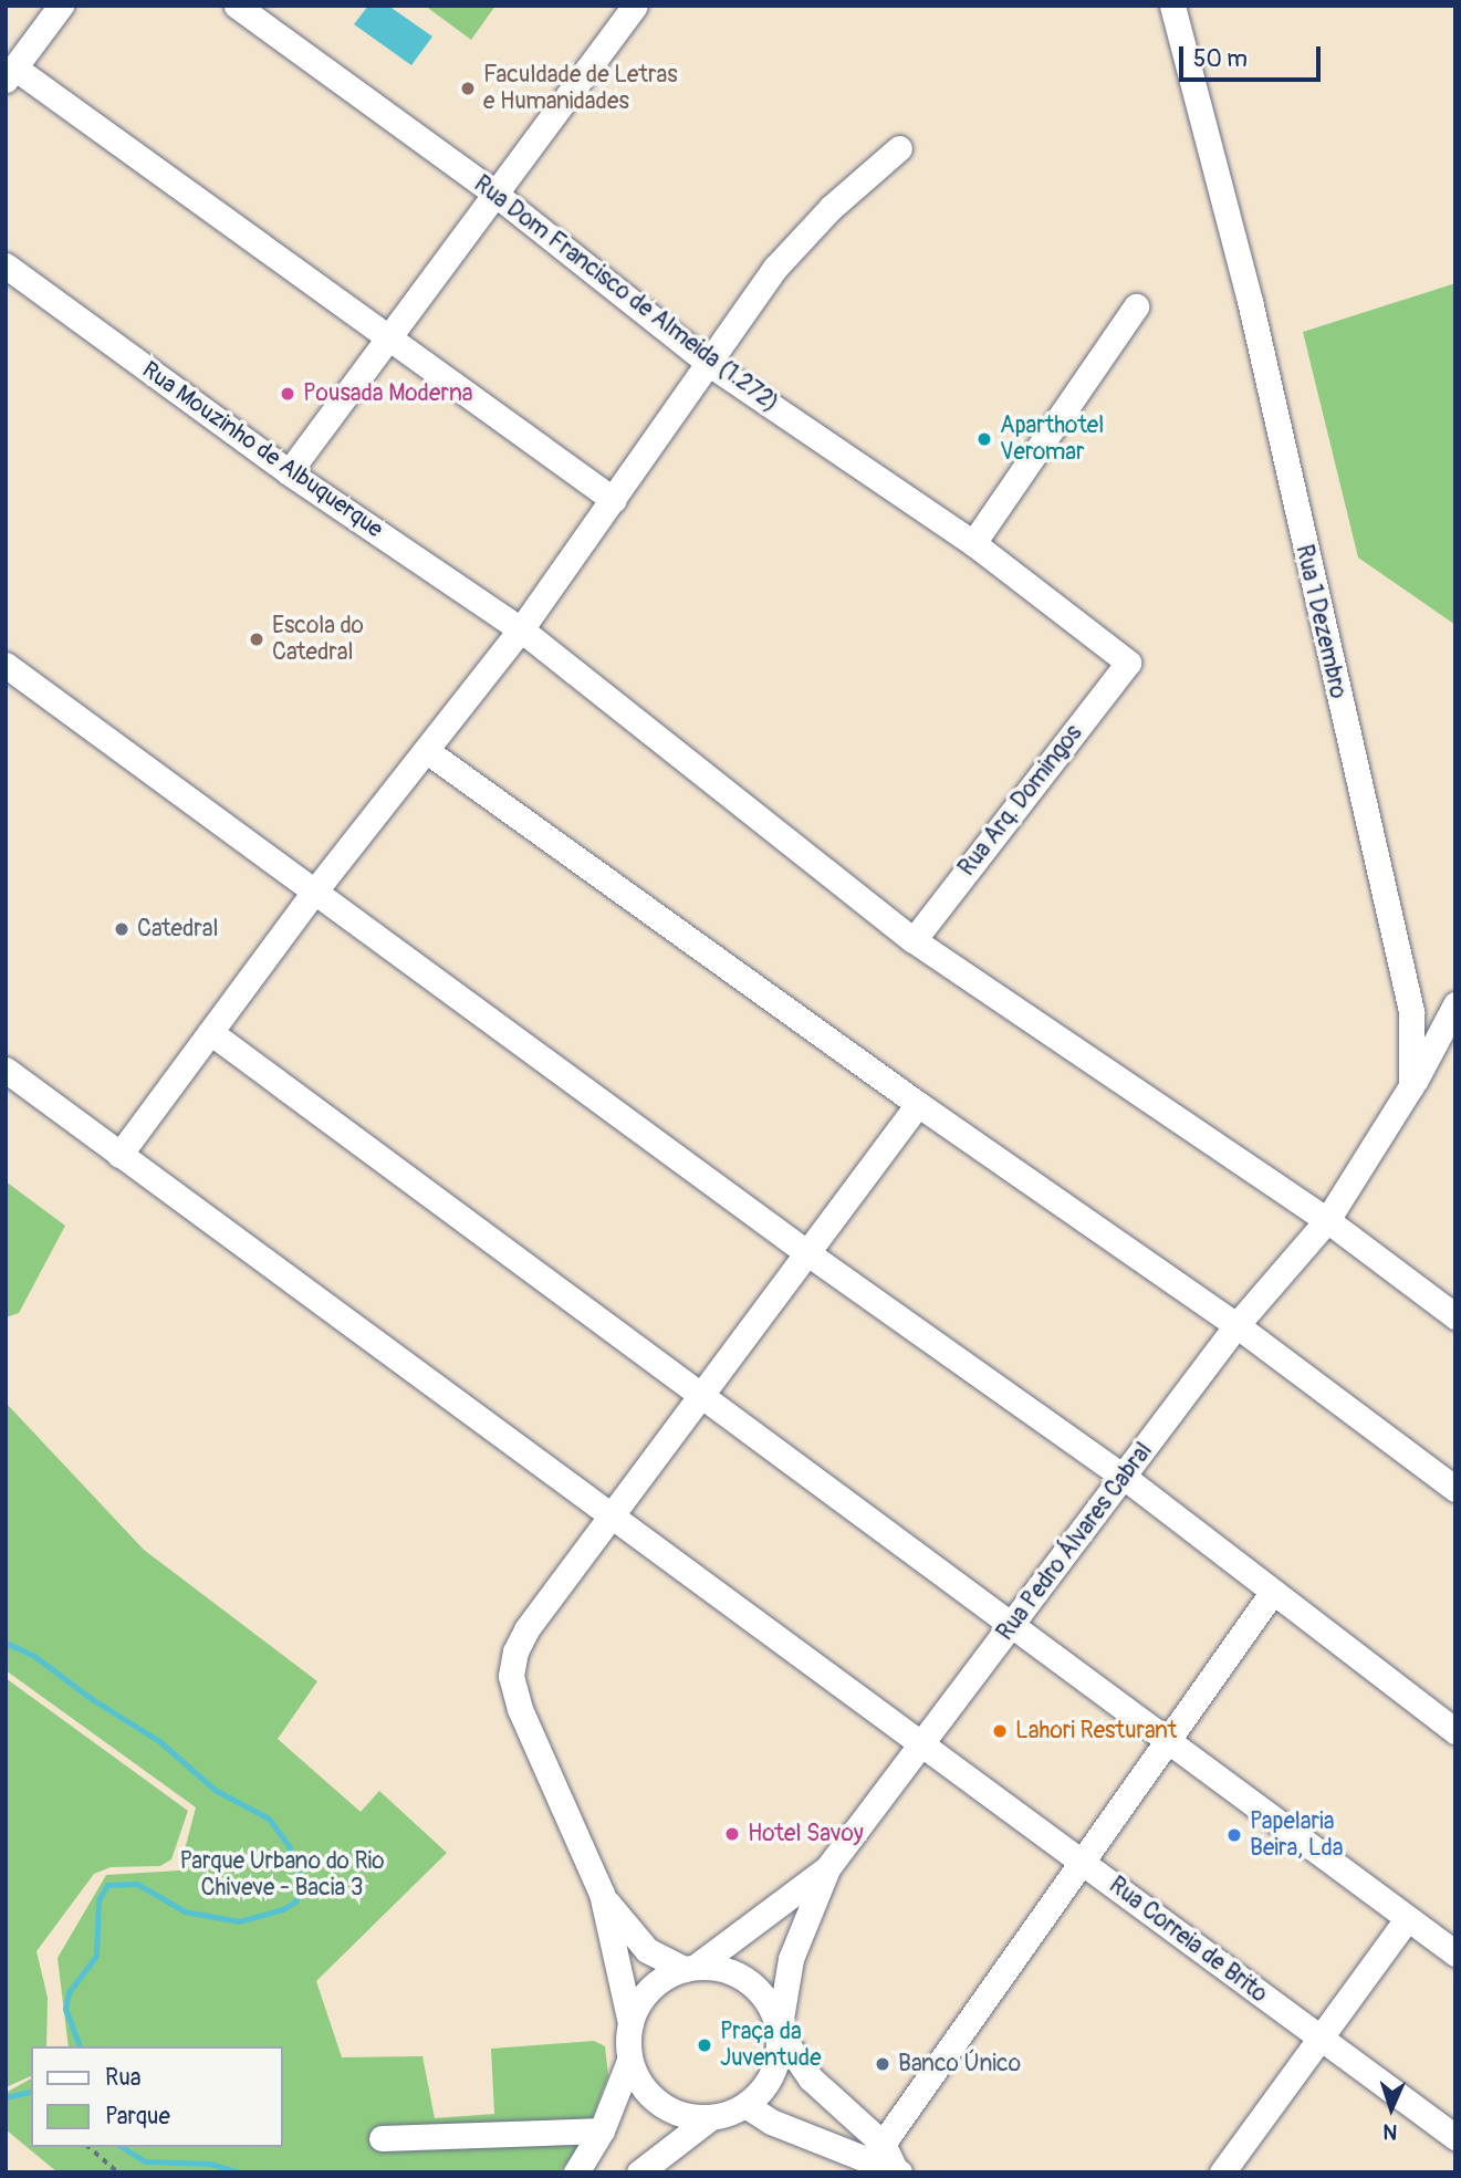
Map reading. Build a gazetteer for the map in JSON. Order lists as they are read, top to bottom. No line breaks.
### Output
{"streets":{"street":["Rua Dom Francisco de Almeida (1.272)","Rua Mouzinho de Albuquerque","Rua 1 Dezembro","Rua Arq. Domingos","Rua Pedro Álvares Cabral","Rua Correia de Brito"]},"crossings":[["Rua Dom Francisco de Almeida (1.272)","Rua Arq. Domingos"],["Rua Mouzinho de Albuquerque","Rua Arq. Domingos"],["Rua Mouzinho de Albuquerque","Rua Pedro Álvares Cabral"],["Rua Pedro Álvares Cabral","Rua Correia de Brito"]],"parks":["Parque Urbano do Rio Chiveve - Bacia 3"],"places":["Faculdade de Letras e Humanidades","Pousada Moderna","Aparthotel Veromar","Escola do Catedral","Catedral","Lahori Resturant","Hotel Savoy","Papelaria Beira, Lda","Praça da Juventude","Banco Único"],"legend":["Rua","Parque"],"scale_bar":"50 m","north":"bottom"}
